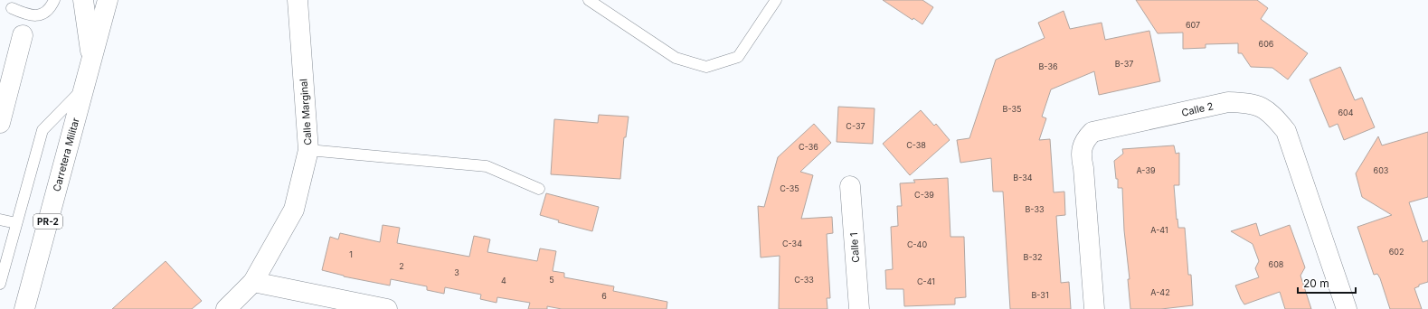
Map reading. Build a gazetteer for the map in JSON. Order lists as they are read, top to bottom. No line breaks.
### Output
{"streets":{"street":["Calle 2","Calle Marginal","Carretera Militar","PR-2","Calle 1"]},"house_numbers":["607","606","B-37","B-36","B-35","604","C-37","C-38","C-36","A-39","603","B-34","C-35","C-39","B-33","A-41","C-34","C-40","602","1","B-32","608","2","3","5","C-33","4","C-41","A-42","B-31","6"],"scale_bar":"20 m"}
